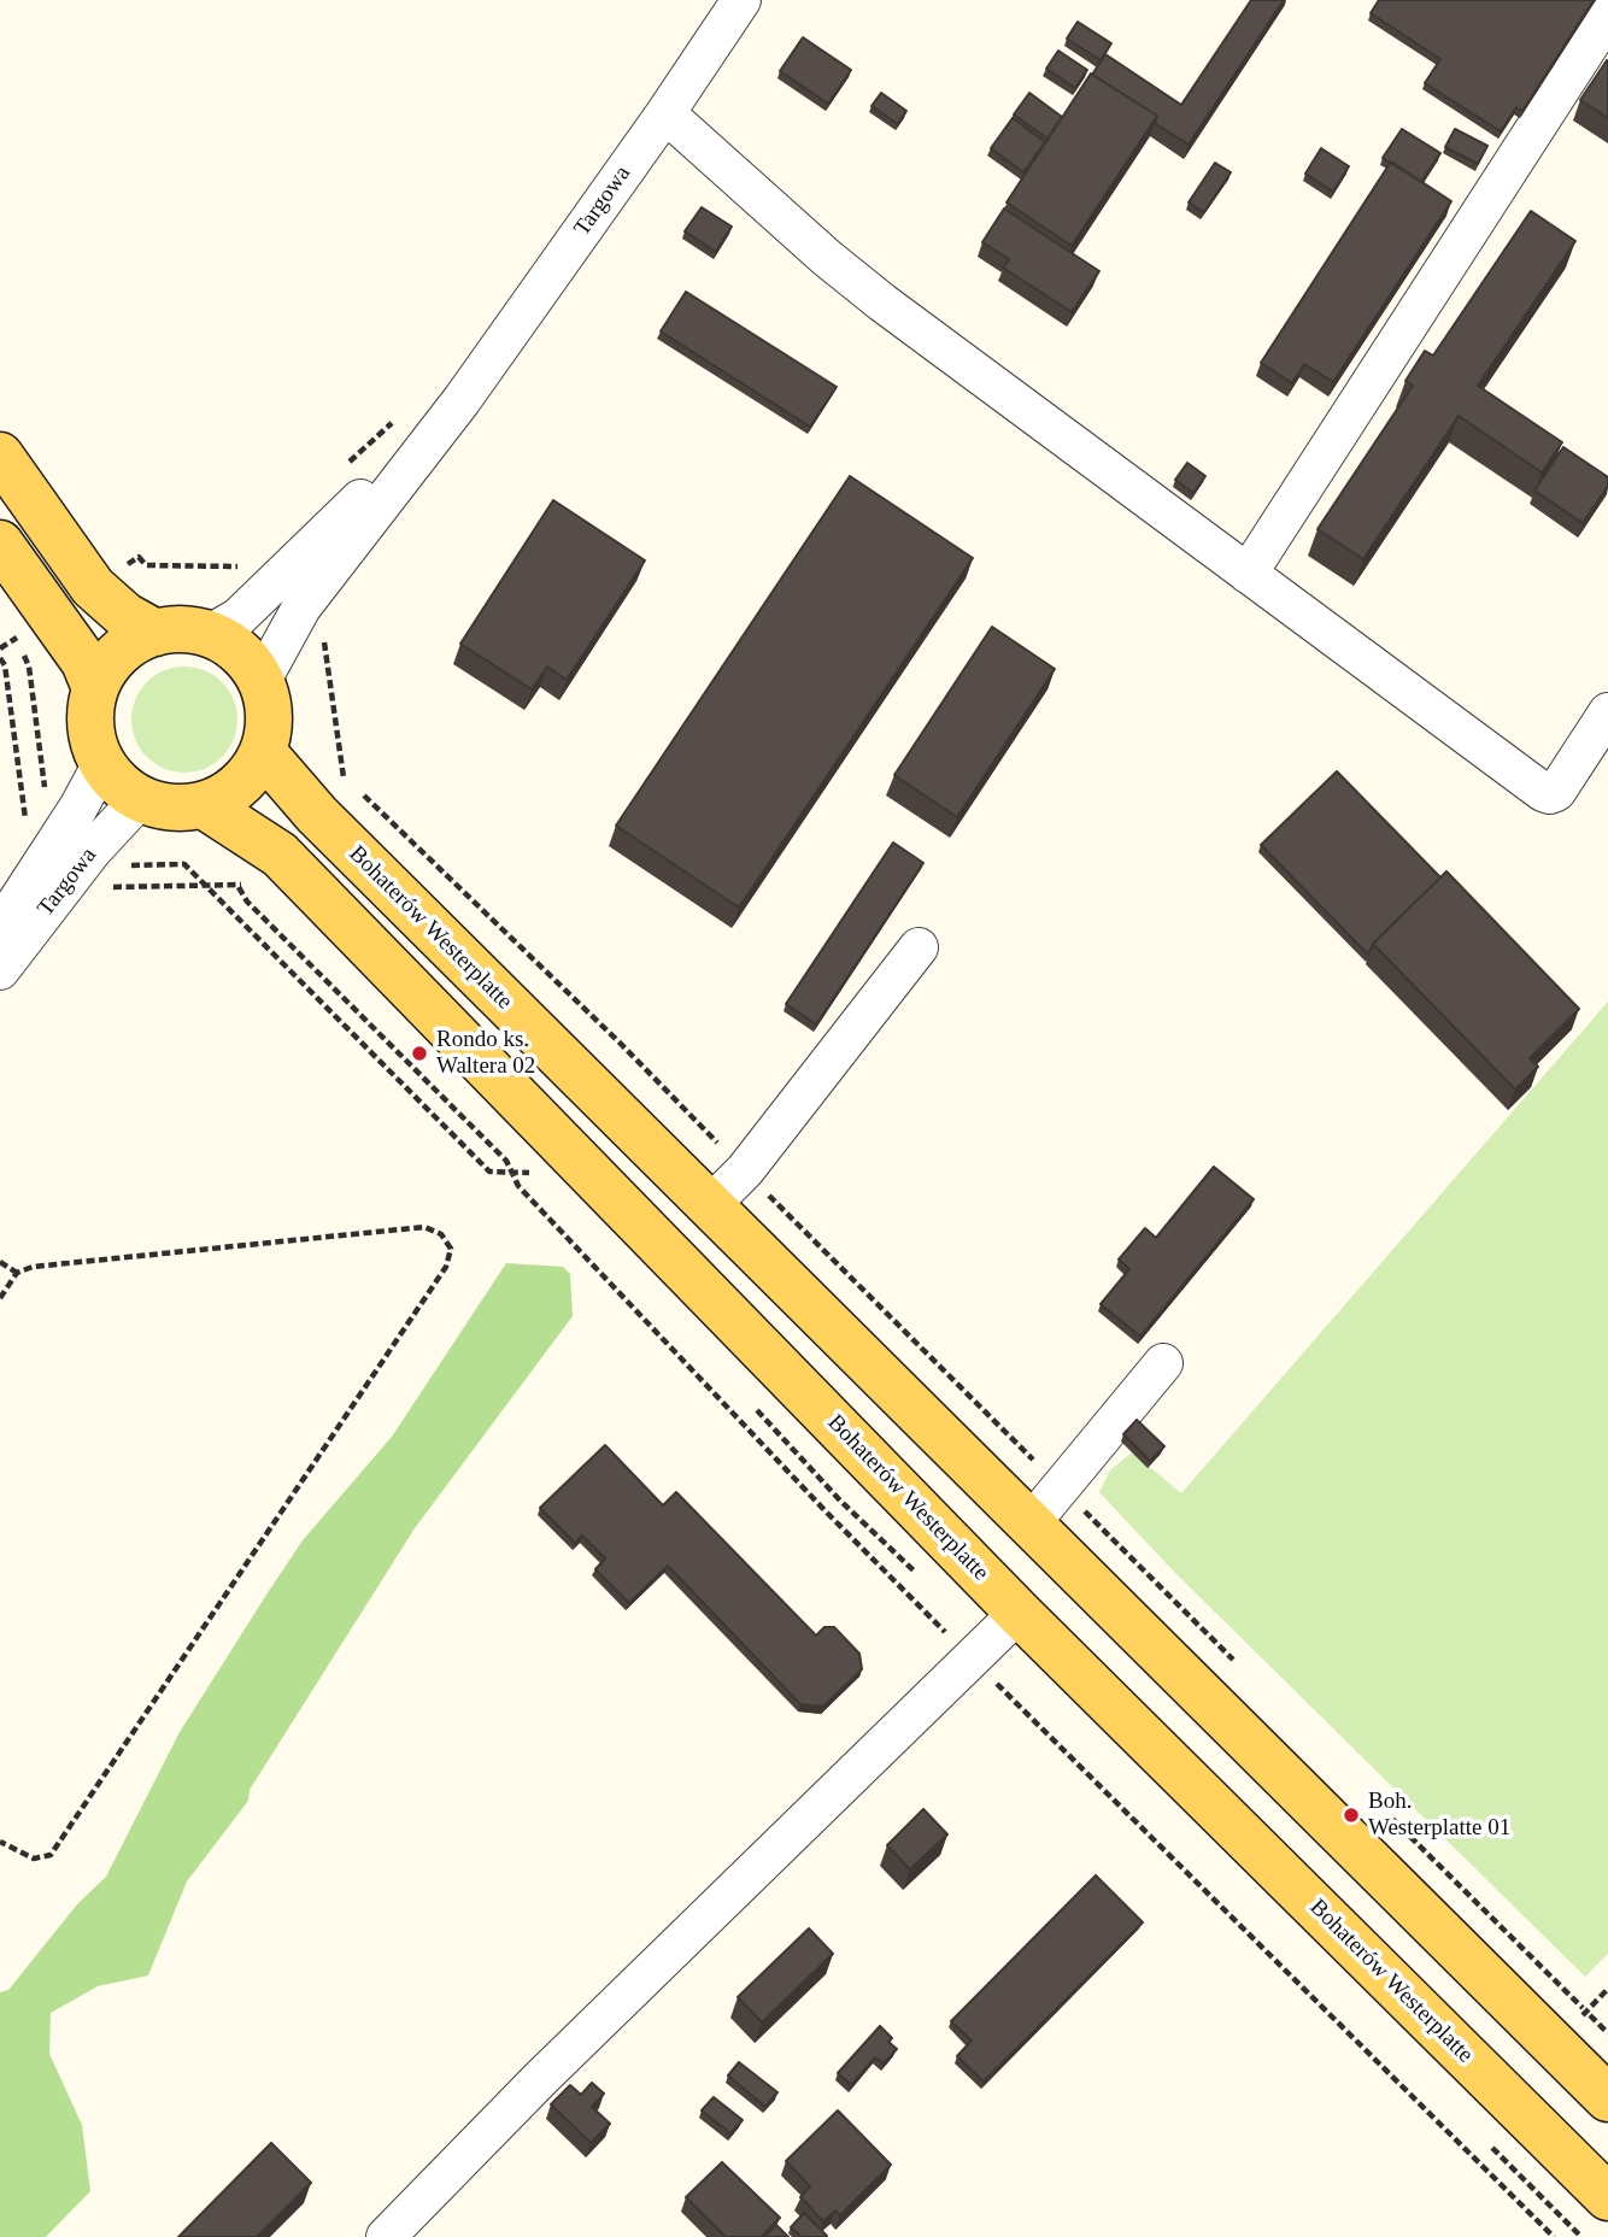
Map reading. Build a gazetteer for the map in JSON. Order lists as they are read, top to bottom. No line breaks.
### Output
{"streets":{"main road":["Bohaterów Westerplatte"],"street":["Targowa"]},"crossings":[["Targowa","Bohaterów Westerplatte"]],"places":["Rondo ks. Waltera 02","Boh. Westerplatte 01"]}
